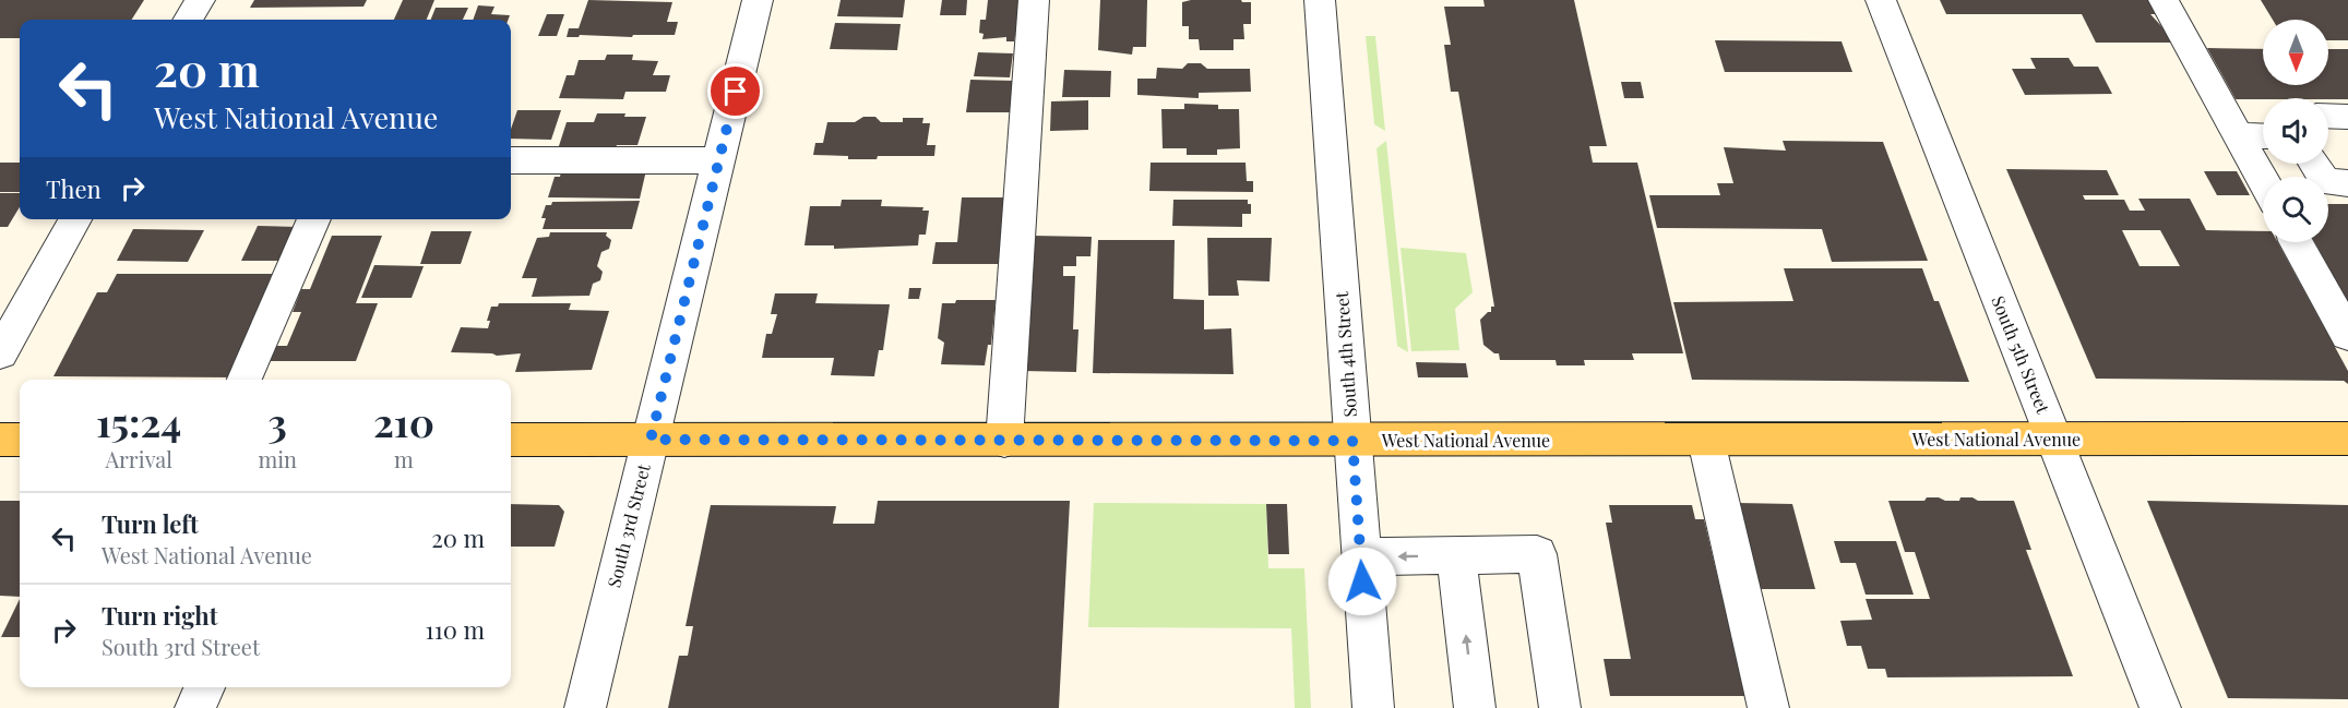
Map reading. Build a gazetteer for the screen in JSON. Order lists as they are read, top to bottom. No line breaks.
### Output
{"streets":{"main road":["West National Avenue"],"street":["South 4th Street","South 5th Street","South 3rd Street"]},"crossings":[["South 4th Street","West National Avenue"],["South 5th Street","West National Avenue"],["West National Avenue","South 3rd Street"]],"north":"bottom","page":{"turn":["20 m","West National Avenue"],"then":"Then","eta":["15:24","Arrival","3","min","210","m"],"list":[{"name":"Turn left","note":"West National Avenue","value":"20 m"},{"name":"Turn right","note":"South 3rd Street","value":"110 m"}]}}
